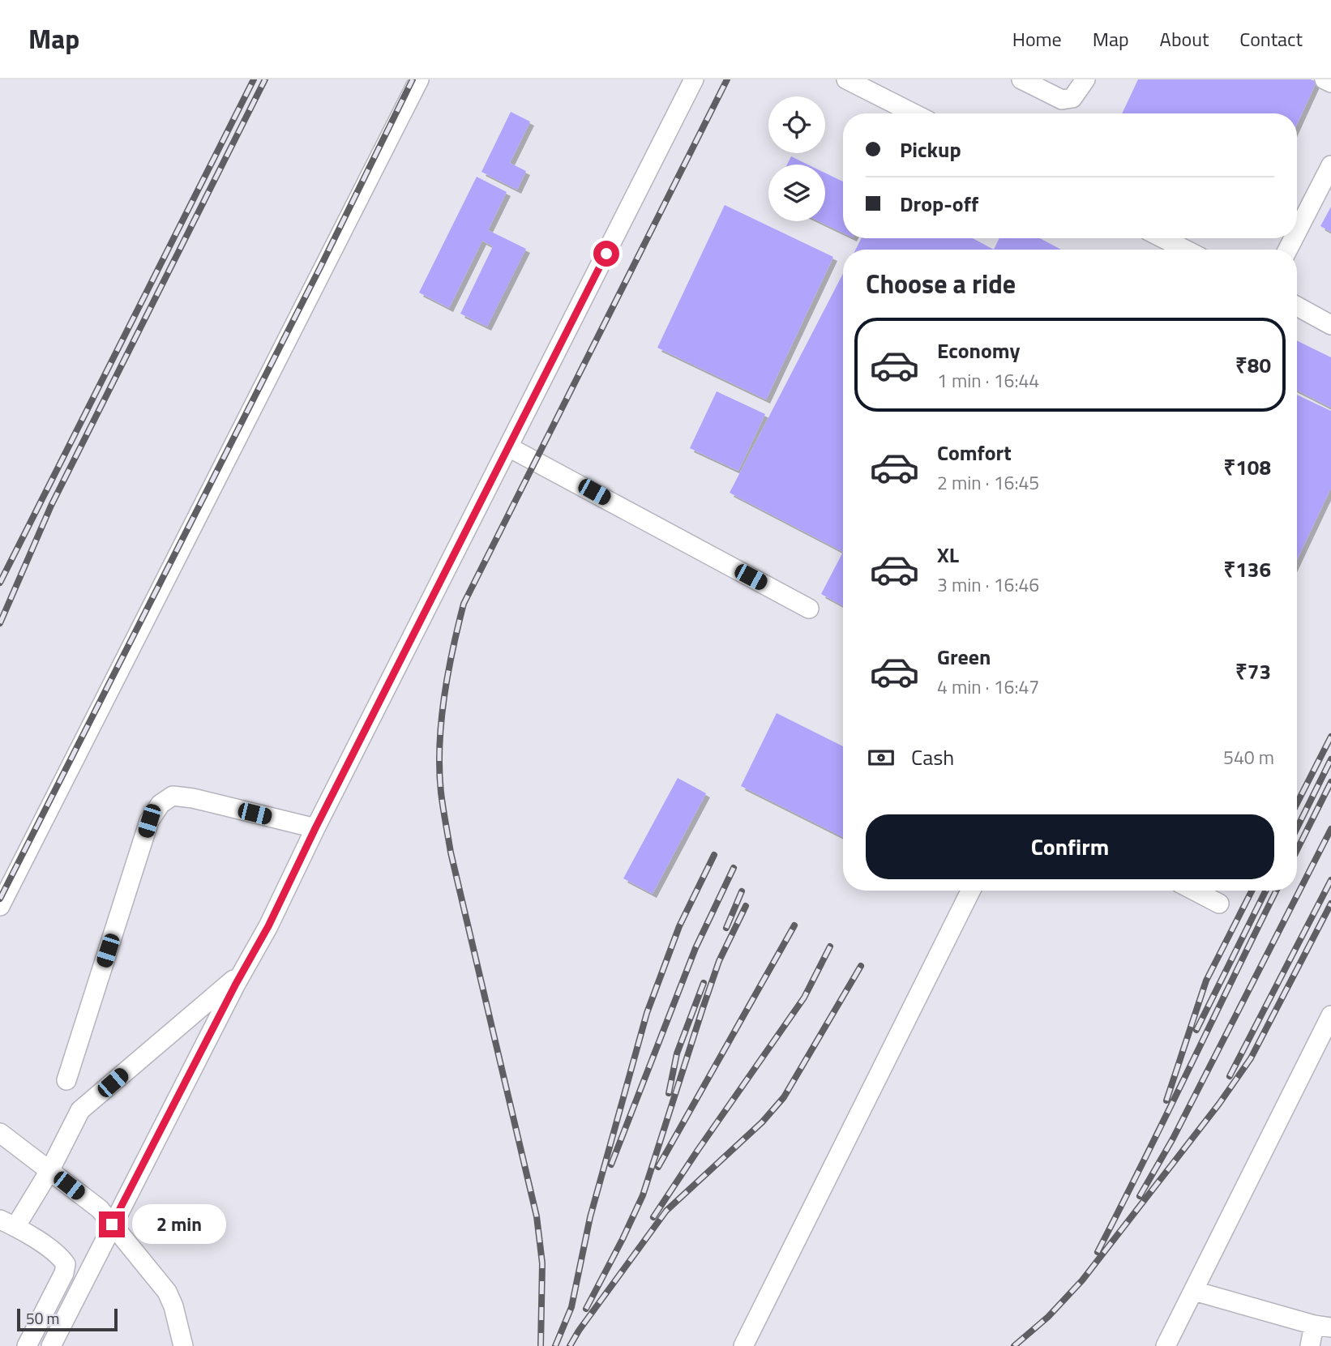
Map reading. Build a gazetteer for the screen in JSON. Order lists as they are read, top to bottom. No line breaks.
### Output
{"scale_bar":"50 m","page":{"header":"Map","nav":["Home","Map","About","Contact"],"banner":["Pickup","Drop-off"],"heading":"Choose a ride","list":[{"name":"Economy","note":"1 min · 16:44","value":"₹80"},{"name":"Comfort","note":"2 min · 16:45","value":"₹108"},{"name":"XL","note":"3 min · 16:46","value":"₹136"},{"name":"Green","note":"4 min · 16:47","value":"₹73"}],"pay":["Cash","540 m"],"buttons":"Confirm","bubble":"2 min","scale":"50 m"}}
